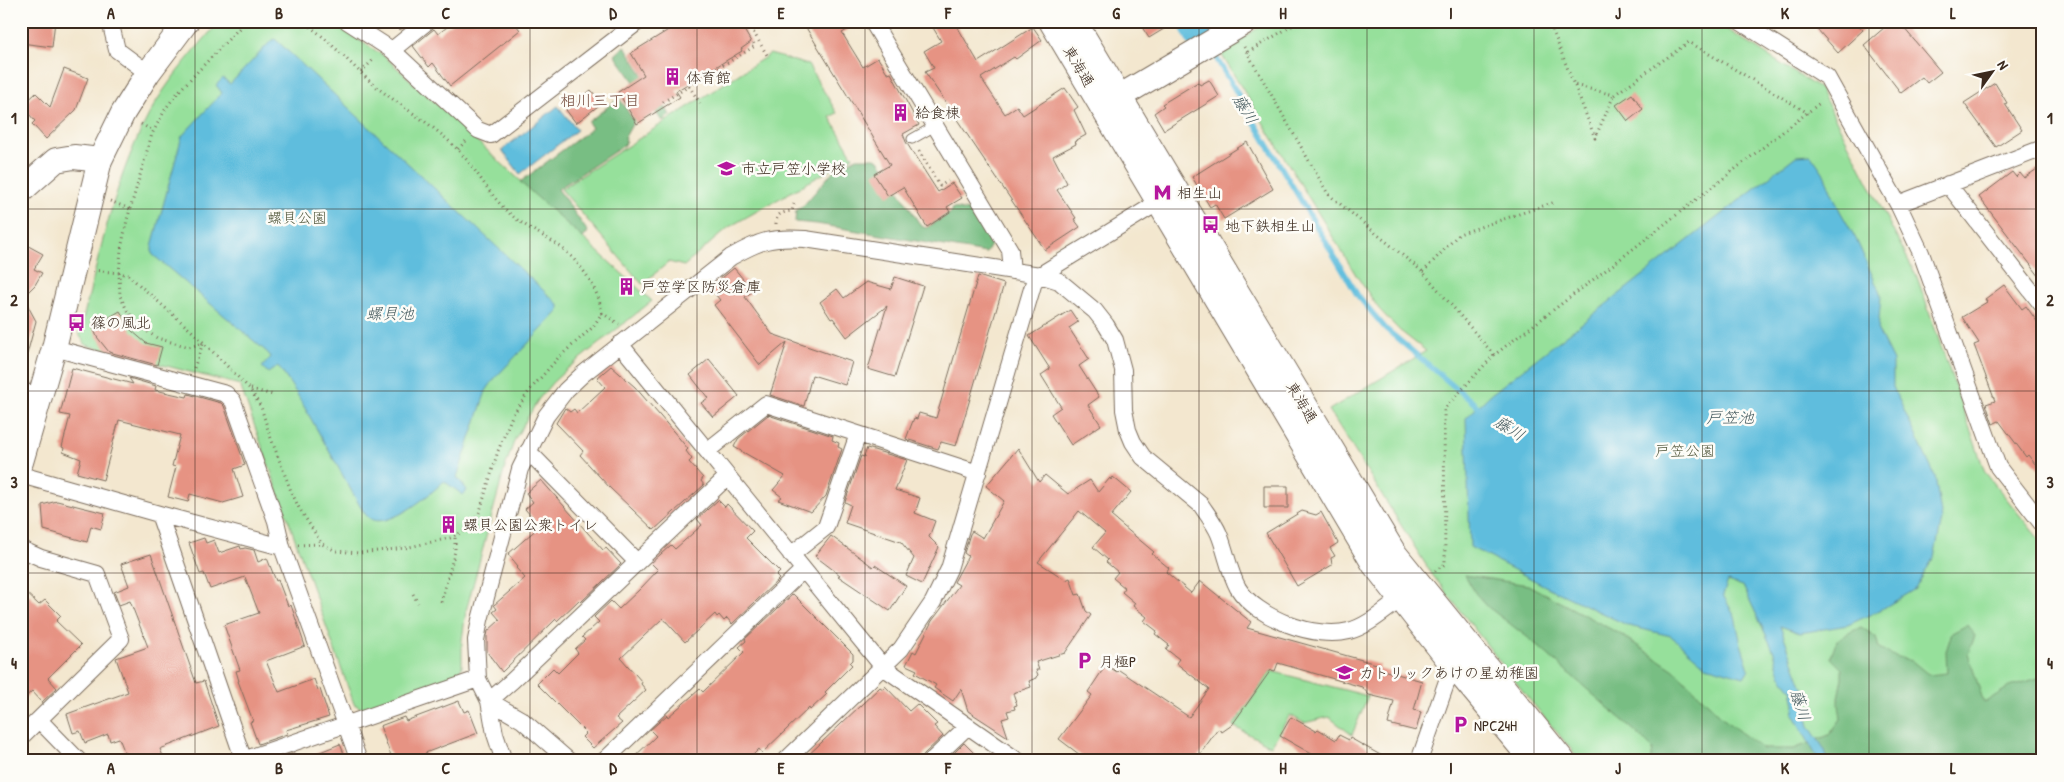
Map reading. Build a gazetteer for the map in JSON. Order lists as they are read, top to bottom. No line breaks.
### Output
{"streets":{"main road":["東海通"]},"districts":["相川三丁目"],"water":["藤川","螺貝池","戸笠池"],"parks":["螺貝公園","戸笠公園"],"places":{"building":["体育館","給食棟","戸笠学区防災倉庫","螺貝公園公衆トイレ"],"school or university":["市立戸笠小学校","カトリックあけの星幼稚園"],"metro station":["相生山"],"bus stop":["地下鉄相生山","篠の風北"],"parking":["月極P","NPC24H"]},"north":"top right","grid":{"columns":["A","B","C","D","E","F","G","H","I","J","K","L"],"rows":["1","2","3","4"]}}
